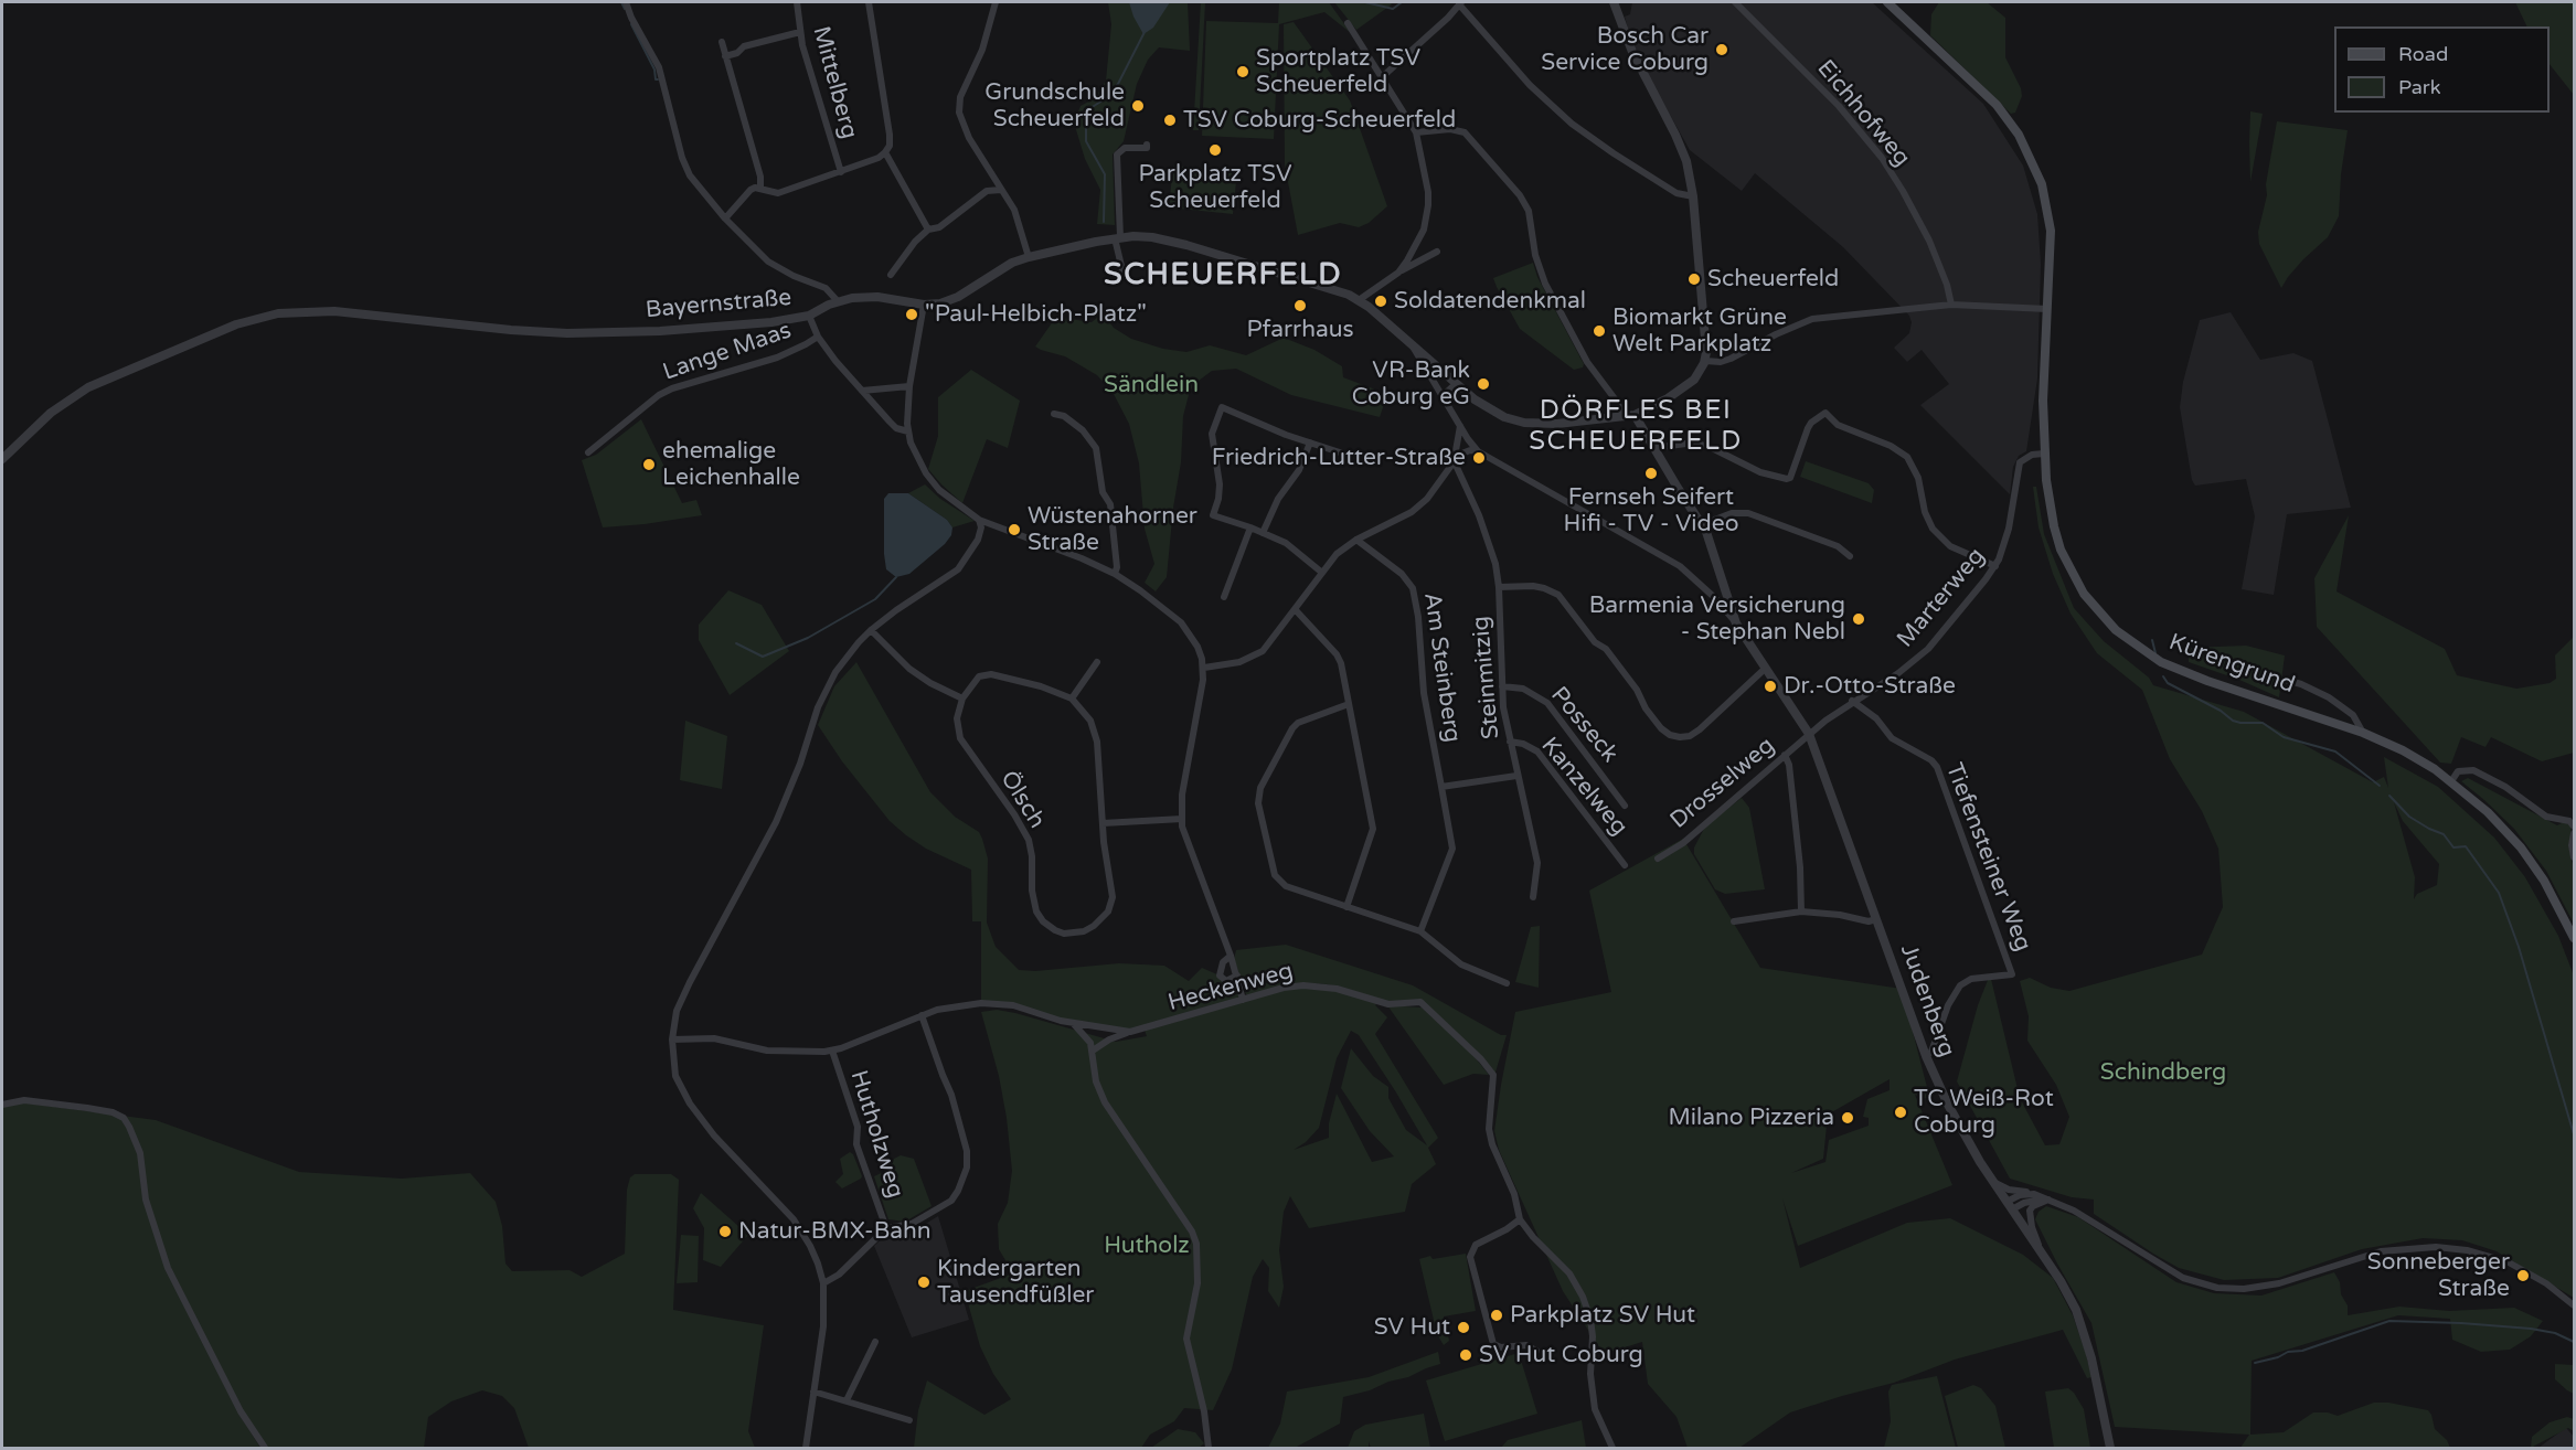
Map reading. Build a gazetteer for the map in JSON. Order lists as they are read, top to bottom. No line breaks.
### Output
{"streets":{"main road":["Kürengrund"],"street":["Mittelberg","Eichhofweg","Bayernstraße","Lange Maas","Marterweg","Am Steinberg","Steinmitzig","Posseck","Drosselweg","Kanzelweg","Ölsch","Tiefensteiner Weg","Heckenweg","Judenberg","Hutholzweg"]},"crossings":[["Bayernstraße","Lange Maas"],["Marterweg","Kürengrund"],["Marterweg","Drosselweg"],["Marterweg","Tiefensteiner Weg"],["Marterweg","Judenberg"],["Steinmitzig","Posseck"],["Steinmitzig","Kanzelweg"],["Drosselweg","Judenberg"],["Tiefensteiner Weg","Judenberg"],["Heckenweg","Hutholzweg"]],"districts":["SCHEUERFELD","DÖRFLES BEI SCHEUERFELD"],"parks":["Sändlein","Schindberg","Hutholz"],"places":["Bosch Car Service Coburg","Sportplatz TSV Scheuerfeld","Grundschule Scheuerfeld","TSV Coburg-Scheuerfeld","Parkplatz TSV Scheuerfeld","Scheuerfeld","Soldatendenkmal","Pfarrhaus","\"Paul-Helbich-Platz\"","Biomarkt Grüne Welt Parkplatz","VR-Bank Coburg eG","Friedrich-Lutter-Straße","ehemalige Leichenhalle","Fernseh Seifert Hifi - TV - Video","Wüstenahorner Straße","Barmenia Versicherung - Stephan Nebl","Dr.-Otto-Straße","TC Weiß-Rot Coburg","Milano Pizzeria","Natur-BMX-Bahn","Sonneberger Straße","Kindergarten Tausendfüßler","Parkplatz SV Hut","SV Hut","SV Hut Coburg"],"legend":["Road","Park"]}
